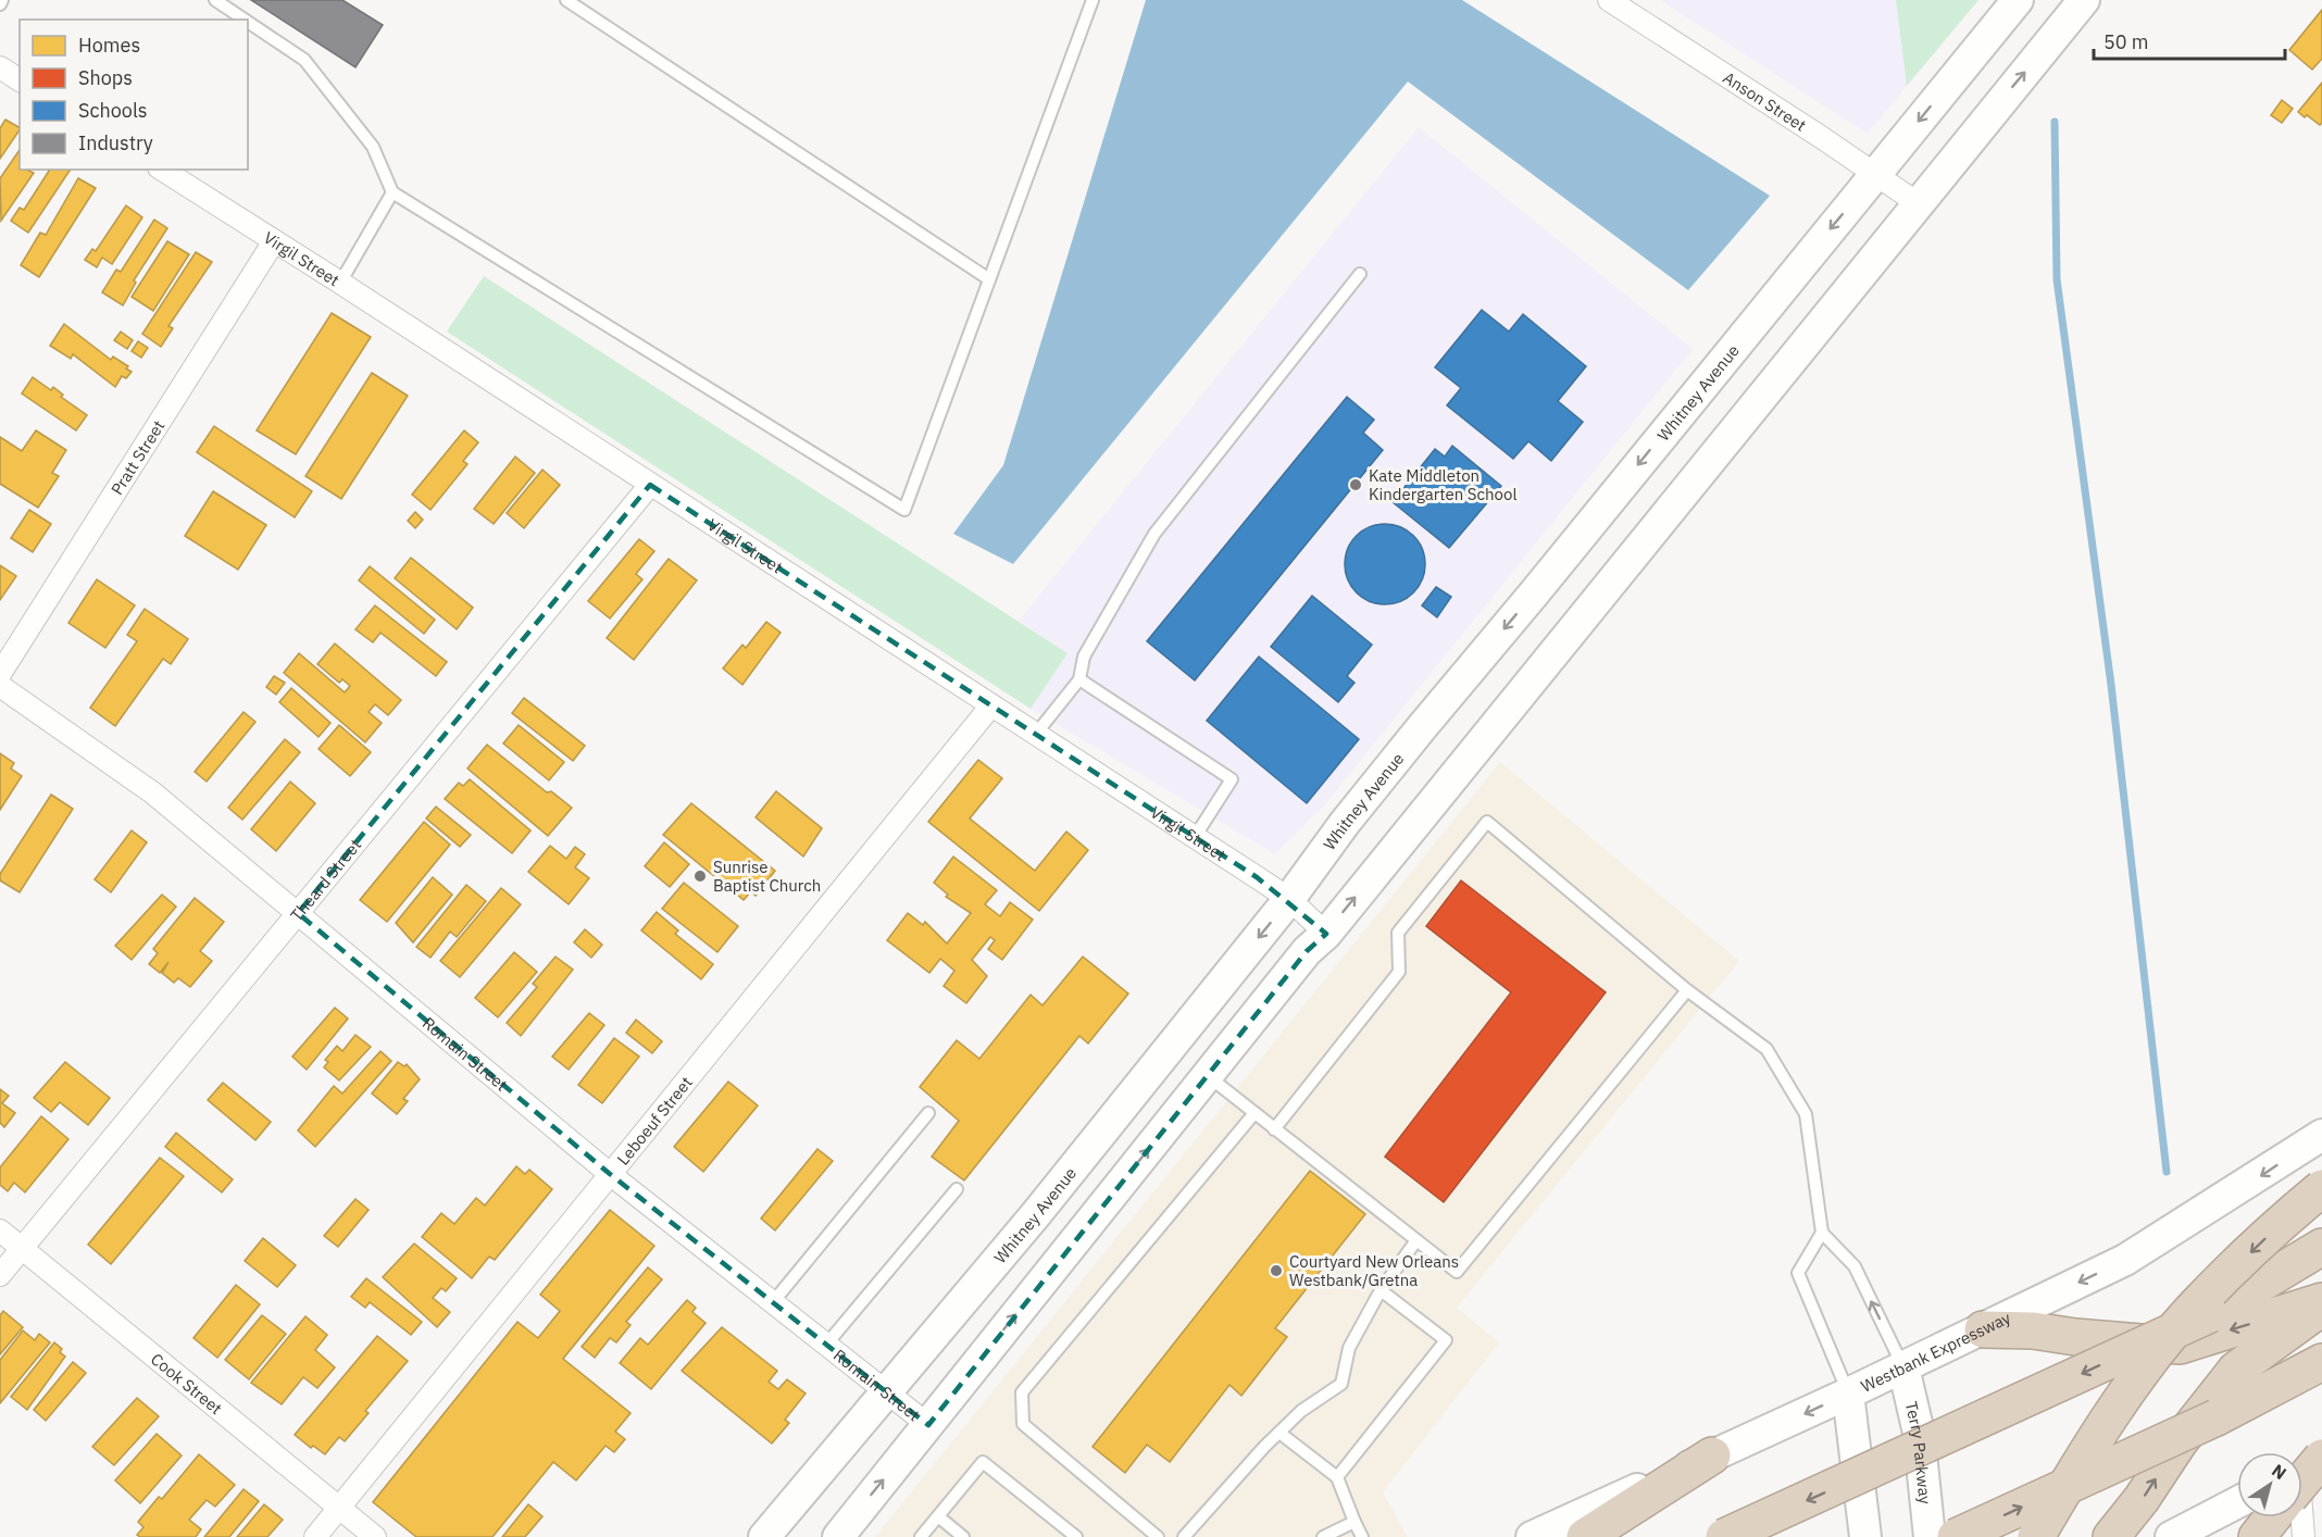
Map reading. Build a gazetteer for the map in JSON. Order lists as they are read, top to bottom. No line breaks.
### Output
{"streets":{"street":["Anson Street","Virgil Street","Whitney Avenue","Pratt Street","Theard Street","Romain Street","Leboeuf Street","Westbank Expressway","Cook Street","Terry Parkway"]},"crossings":[["Anson Street","Whitney Avenue"],["Virgil Street","Whitney Avenue"],["Virgil Street","Pratt Street"],["Virgil Street","Theard Street"],["Virgil Street","Leboeuf Street"],["Whitney Avenue","Romain Street"],["Theard Street","Romain Street"],["Theard Street","Cook Street"],["Romain Street","Leboeuf Street"],["Leboeuf Street","Cook Street"],["Westbank Expressway","Terry Parkway"]],"one_way":["Westbank Expressway"],"places":["Kate Middleton Kindergarten School","Sunrise Baptist Church","Courtyard New Orleans Westbank/Gretna"],"legend":["Homes","Shops","Schools","Industry"],"scale_bar":"50 m","north":"top right"}
